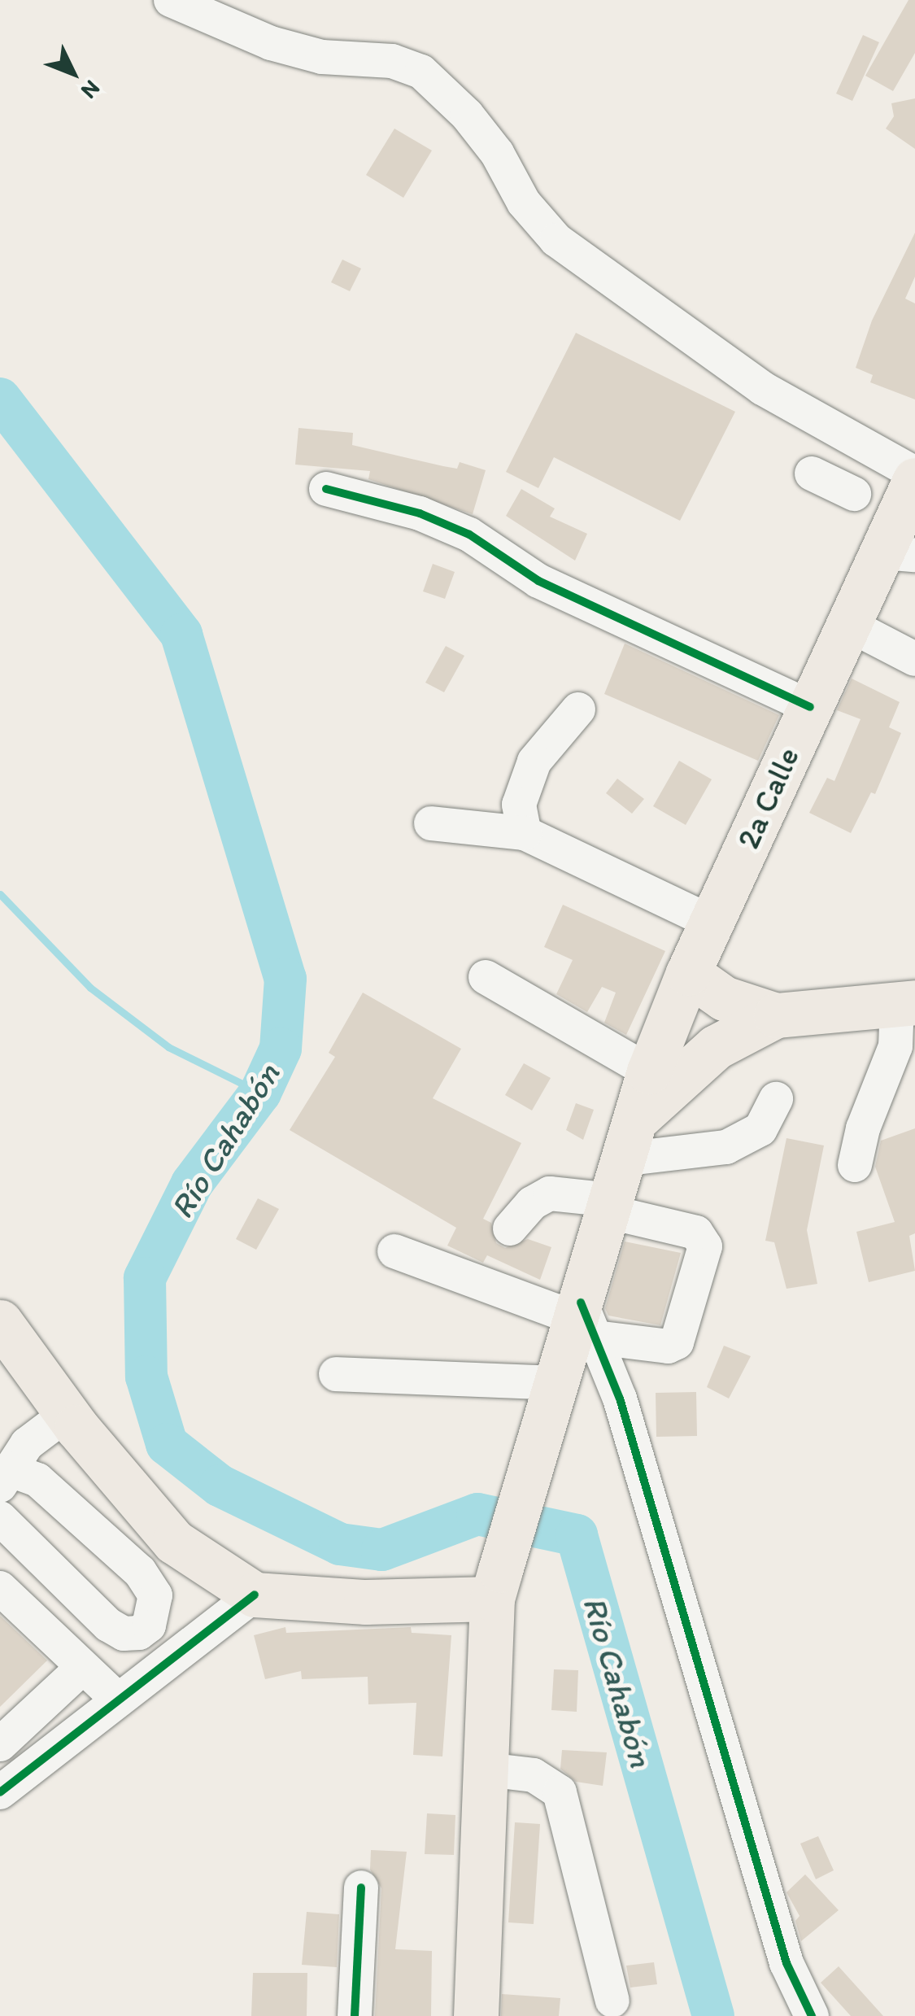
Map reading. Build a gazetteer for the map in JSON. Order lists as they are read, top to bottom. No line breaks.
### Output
{"streets":{"main road":["2a Calle"]},"water":["Río Cahabón"],"north":"bottom right"}
